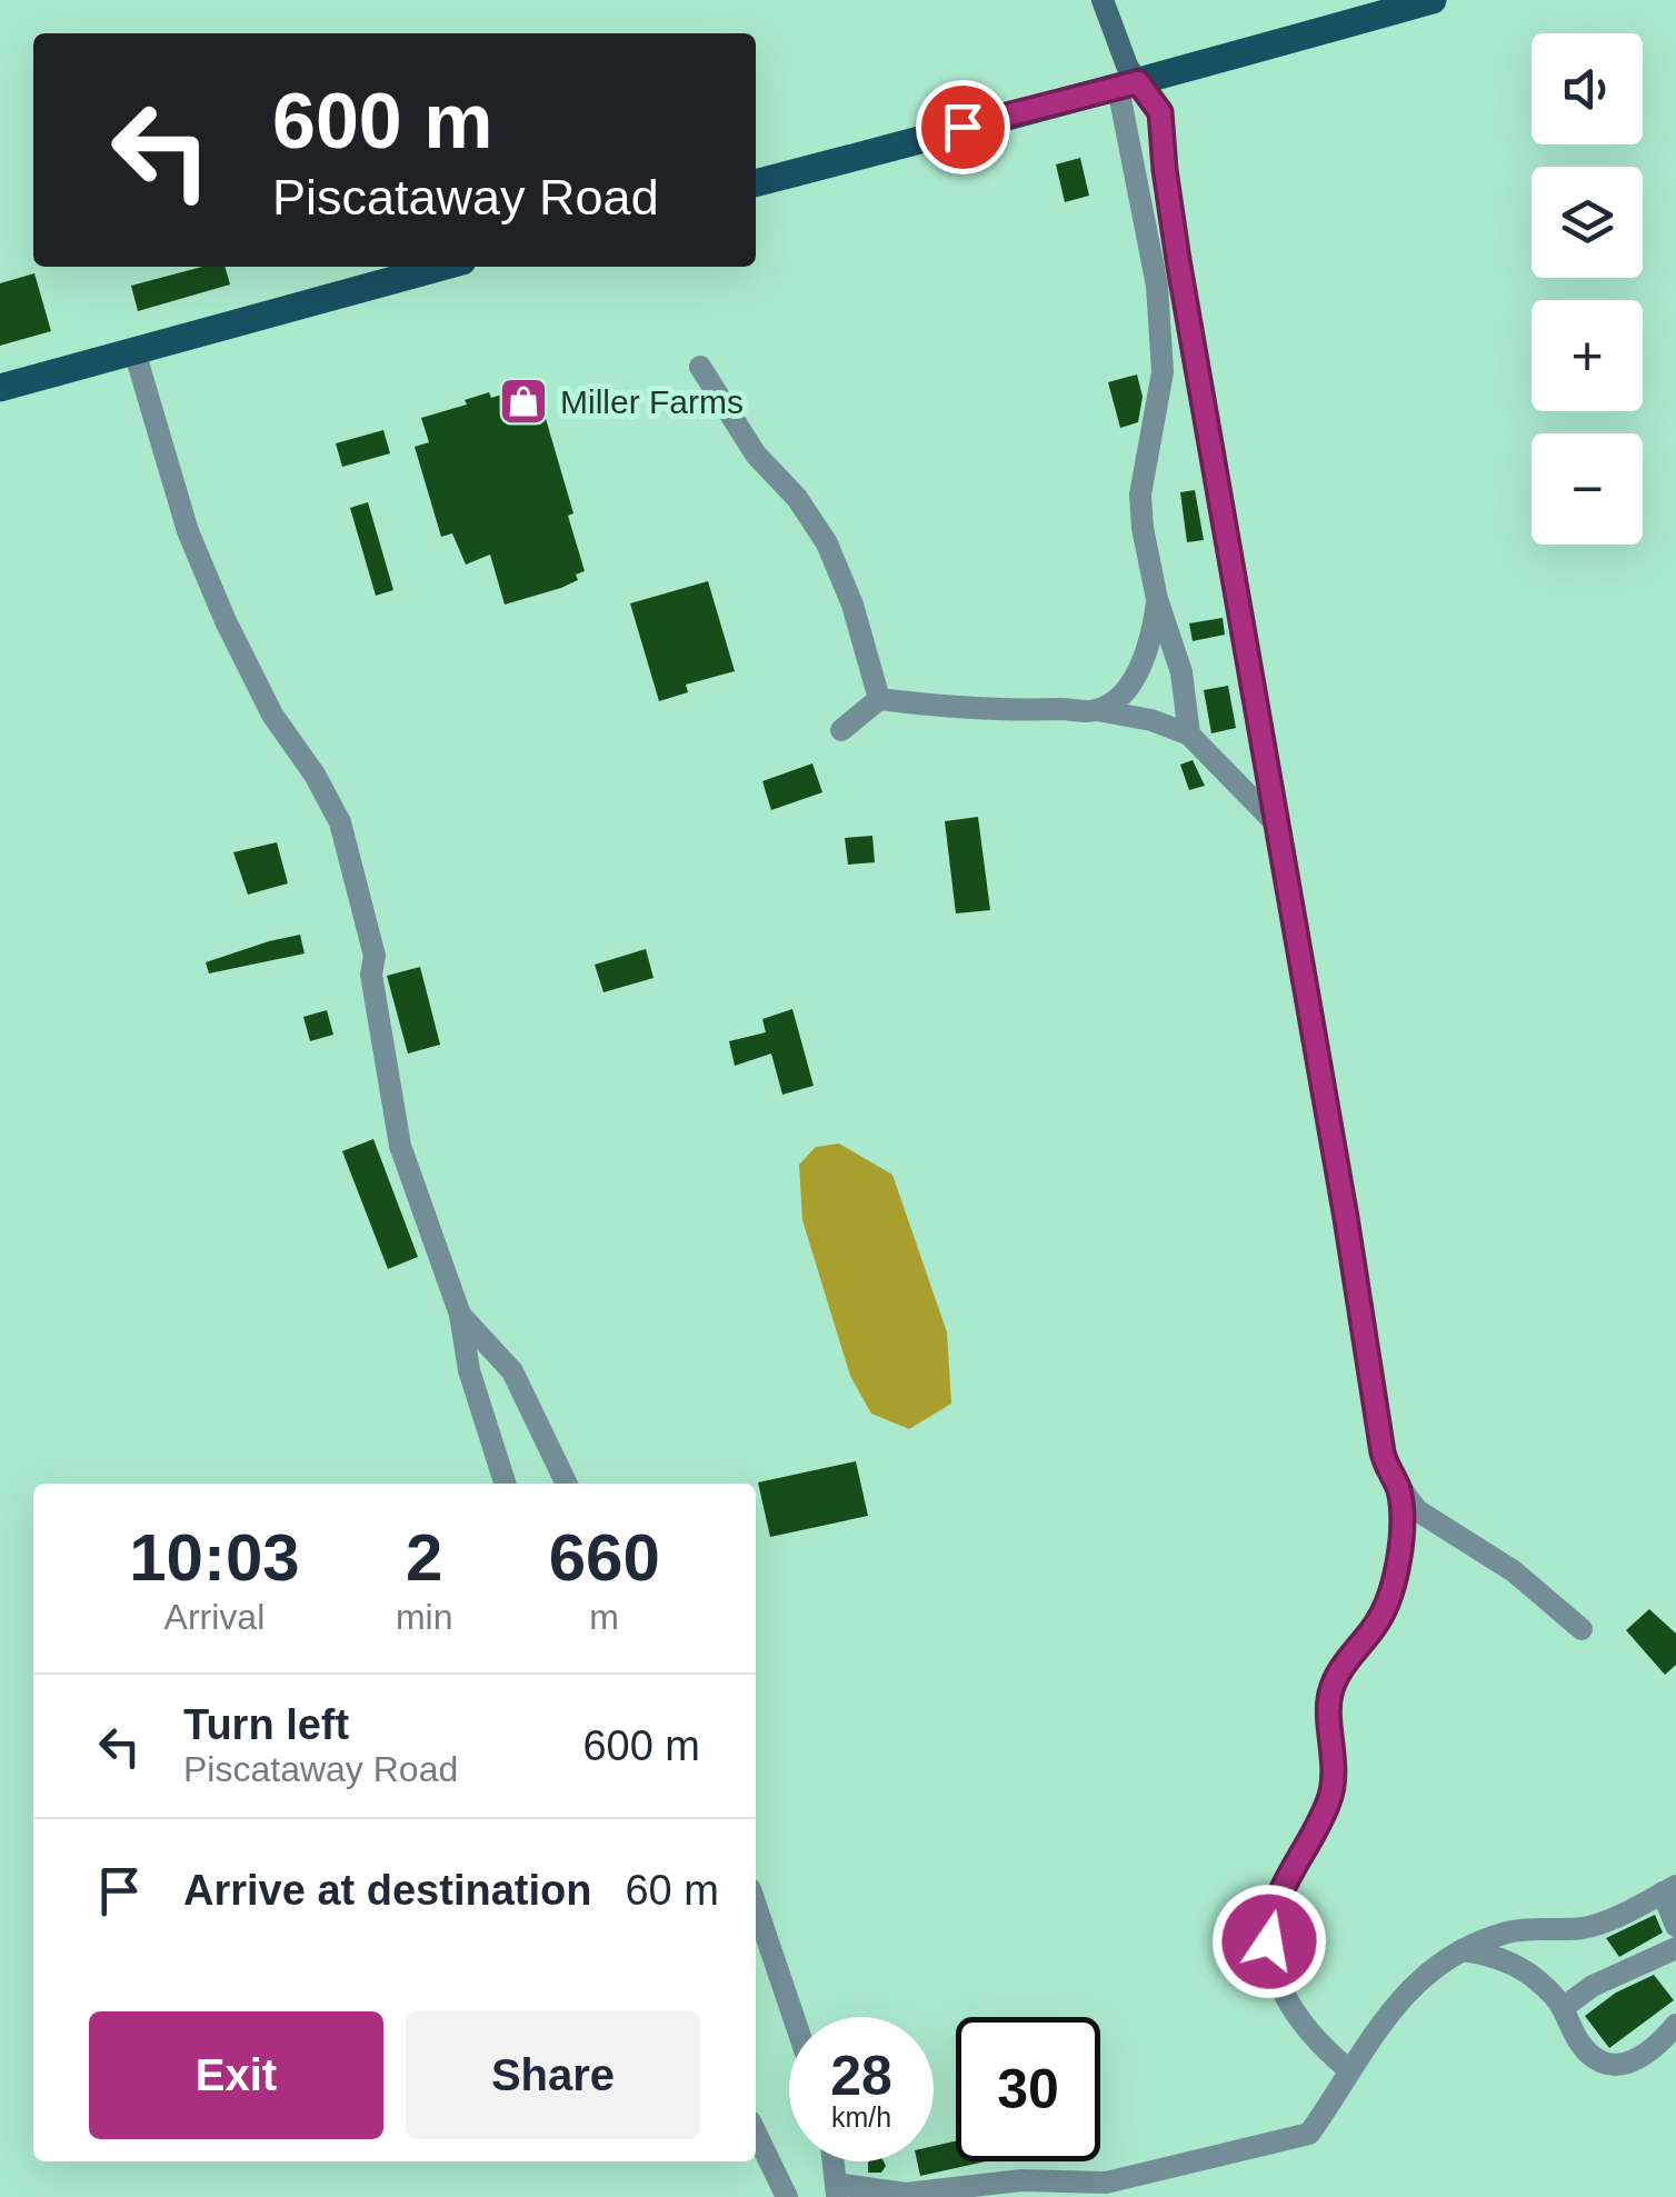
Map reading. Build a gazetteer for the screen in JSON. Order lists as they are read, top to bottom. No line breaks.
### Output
{"places":{"shop":["Miller Farms"]},"page":{"map_buttons":["+","−"],"turn":["600 m","Piscataway Road"],"eta":["10:03","Arrival","2","min","660","m"],"list":[{"name":"Turn left","note":"Piscataway Road","value":"600 m"},{"name":"Arrive at destination","value":"60 m"}],"buttons":["Exit","Share"],"speed":"28 km/h","limit":"30"}}
